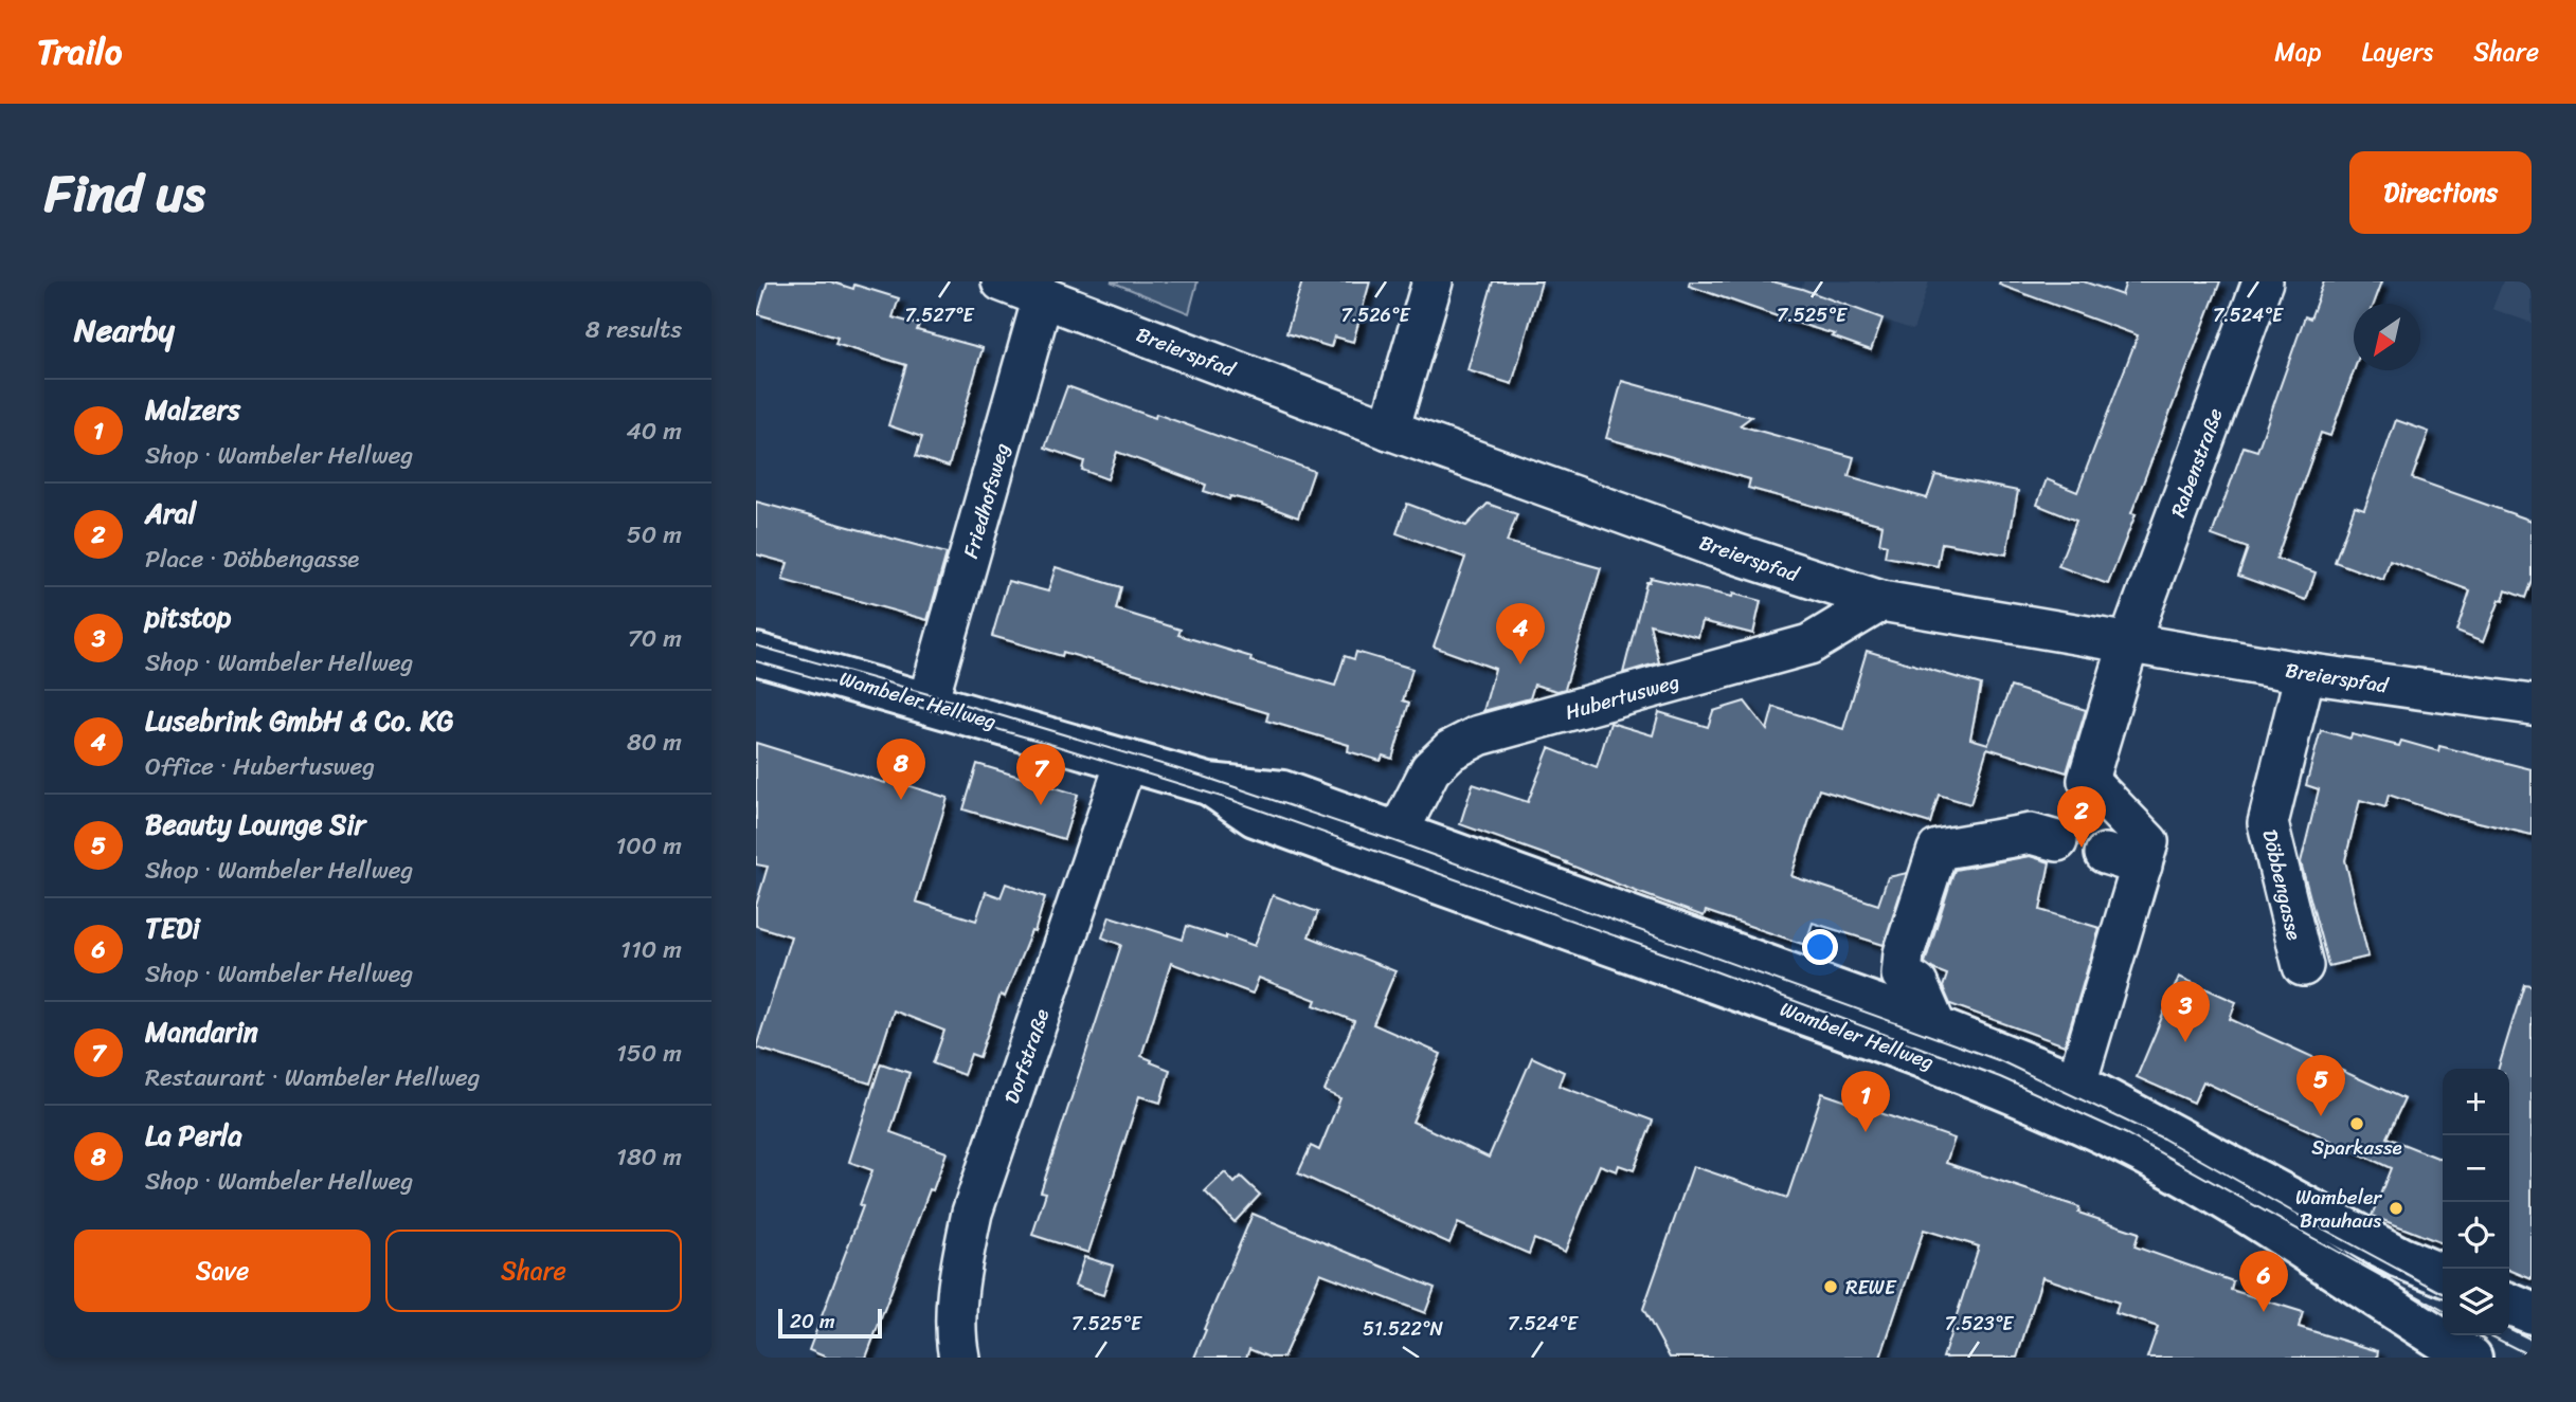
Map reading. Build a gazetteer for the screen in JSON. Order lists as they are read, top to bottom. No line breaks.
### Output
{"streets":{"main road":["Wambeler Hellweg"],"street":["Breierspfad","Rabenstraße","Friedhofsweg","Hubertusweg","Döbbengasse","Dorfstraße"]},"crossings":[["Breierspfad","Rabenstraße"],["Breierspfad","Friedhofsweg"],["Breierspfad","Hubertusweg"],["Breierspfad","Döbbengasse"],["Friedhofsweg","Wambeler Hellweg"],["Hubertusweg","Wambeler Hellweg"],["Wambeler Hellweg","Dorfstraße"]],"places":["Sparkasse","Wambeler Brauhaus","REWE"],"scale_bar":"20 m","north":"bottom left","page":{"header":"Trailo","nav":["Map","Layers","Share"],"title":"Find us","buttons":["Directions",["Save","Share"]],"heading":["Nearby","8 results"],"list":[{"mark":"1","name":"Malzers","note":"Shop · Wambeler Hellweg","value":"40 m"},{"mark":"2","name":"Aral","note":"Place · Döbbengasse","value":"50 m"},{"mark":"3","name":"pitstop","note":"Shop · Wambeler Hellweg","value":"70 m"},{"mark":"4","name":"Lusebrink GmbH & Co. KG","note":"Office · Hubertusweg","value":"80 m"},{"mark":"5","name":"Beauty Lounge Sir","note":"Shop · Wambeler Hellweg","value":"100 m"},{"mark":"6","name":"TEDi","note":"Shop · Wambeler Hellweg","value":"110 m"},{"mark":"7","name":"Mandarin","note":"Restaurant · Wambeler Hellweg","value":"150 m"},{"mark":"8","name":"La Perla","note":"Shop · Wambeler Hellweg","value":"180 m"}],"pins":["4","8","7","2","3","5","1","6"],"map_buttons":["+","−"],"scale":"20 m"},"coordinates":["7.527°E","7.526°E","7.525°E","7.524°E","7.523°E","51.522°N"]}
